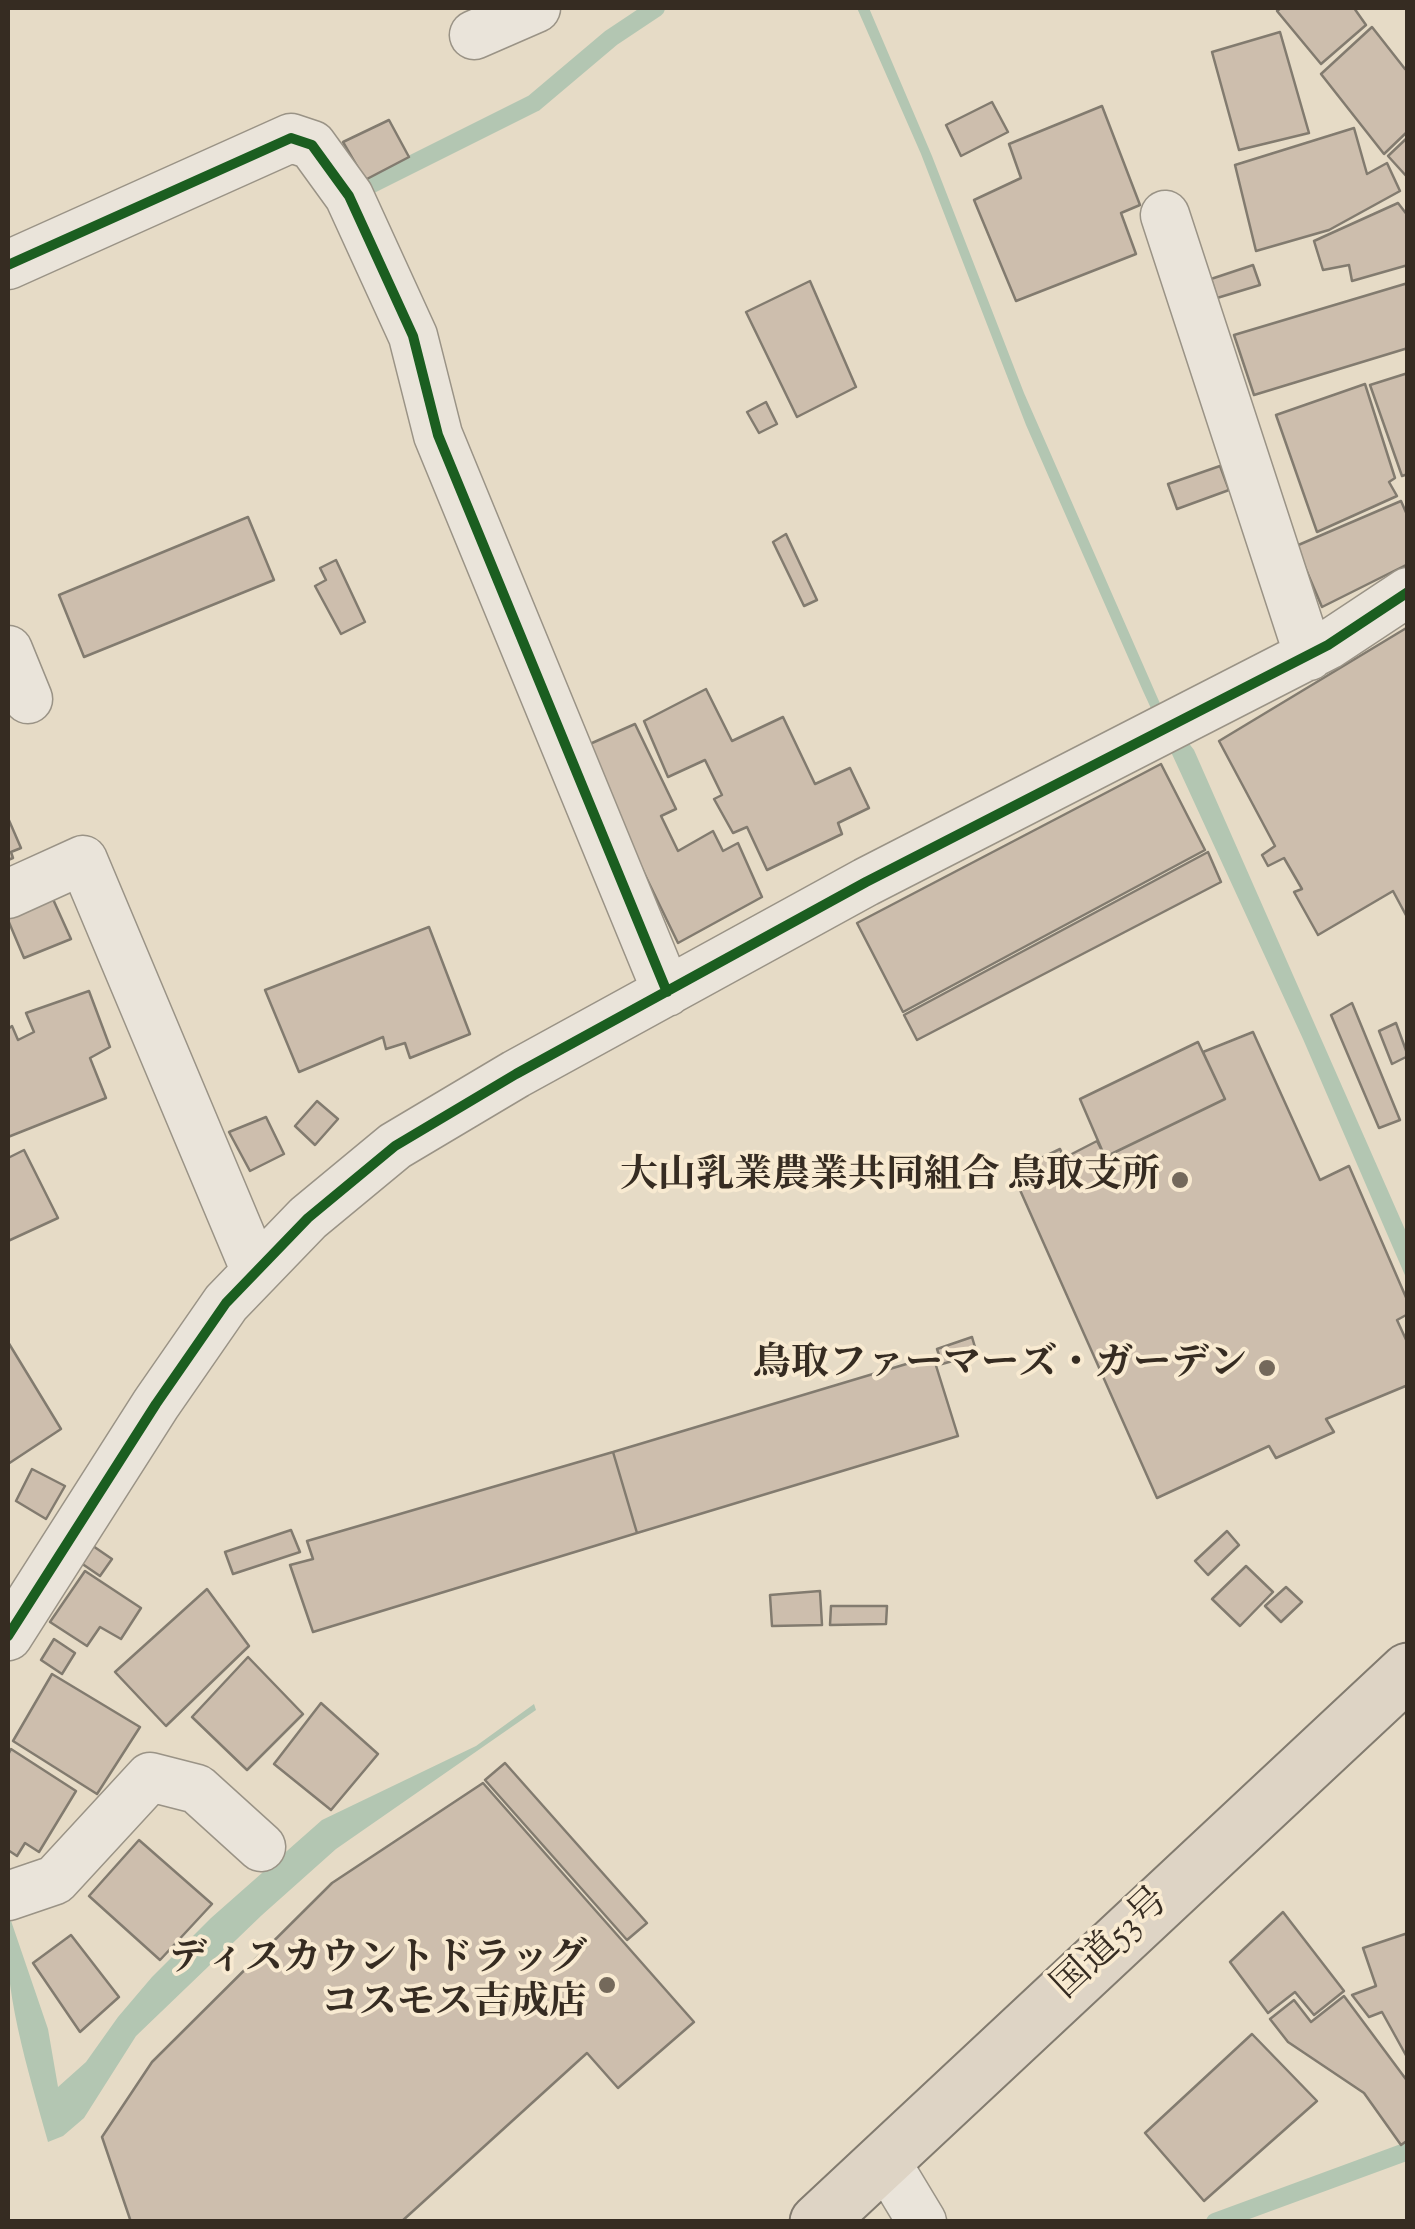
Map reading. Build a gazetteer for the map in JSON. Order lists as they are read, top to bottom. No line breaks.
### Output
{"streets":{"highway":["国道53号"]},"places":["大山乳業農業共同組合 鳥取支所","鳥取ファーマーズ・ガーデン","ディスカウントドラッグ コスモス吉成店"]}
